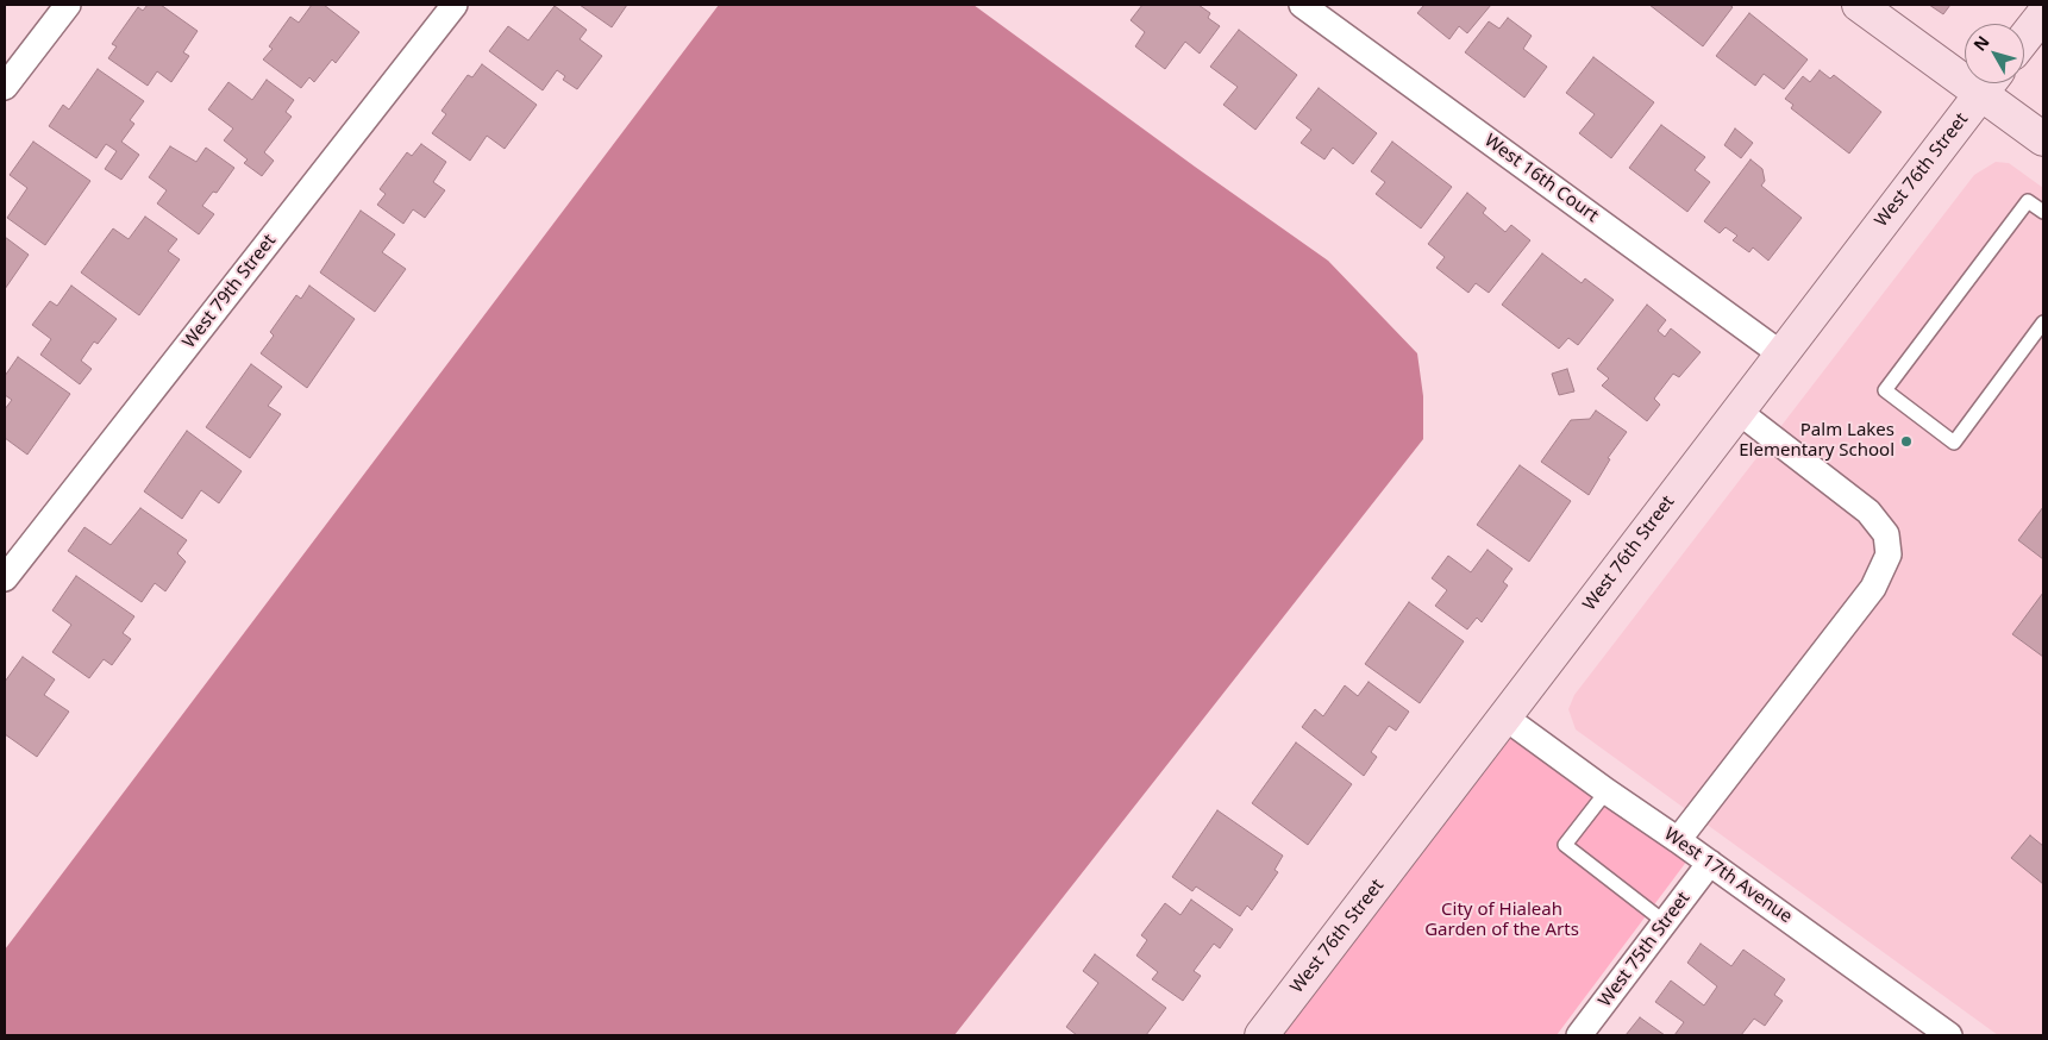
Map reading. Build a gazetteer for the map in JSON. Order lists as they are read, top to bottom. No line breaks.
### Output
{"streets":{"street":["West 76th Street","West 16th Court","West 79th Street","West 17th Avenue","West 75th Street"]},"crossings":[["West 76th Street","West 16th Court"],["West 76th Street","West 17th Avenue"],["West 17th Avenue","West 75th Street"]],"parks":["City of Hialeah Garden of the Arts"],"places":["Palm Lakes Elementary School"],"north":"top left"}
